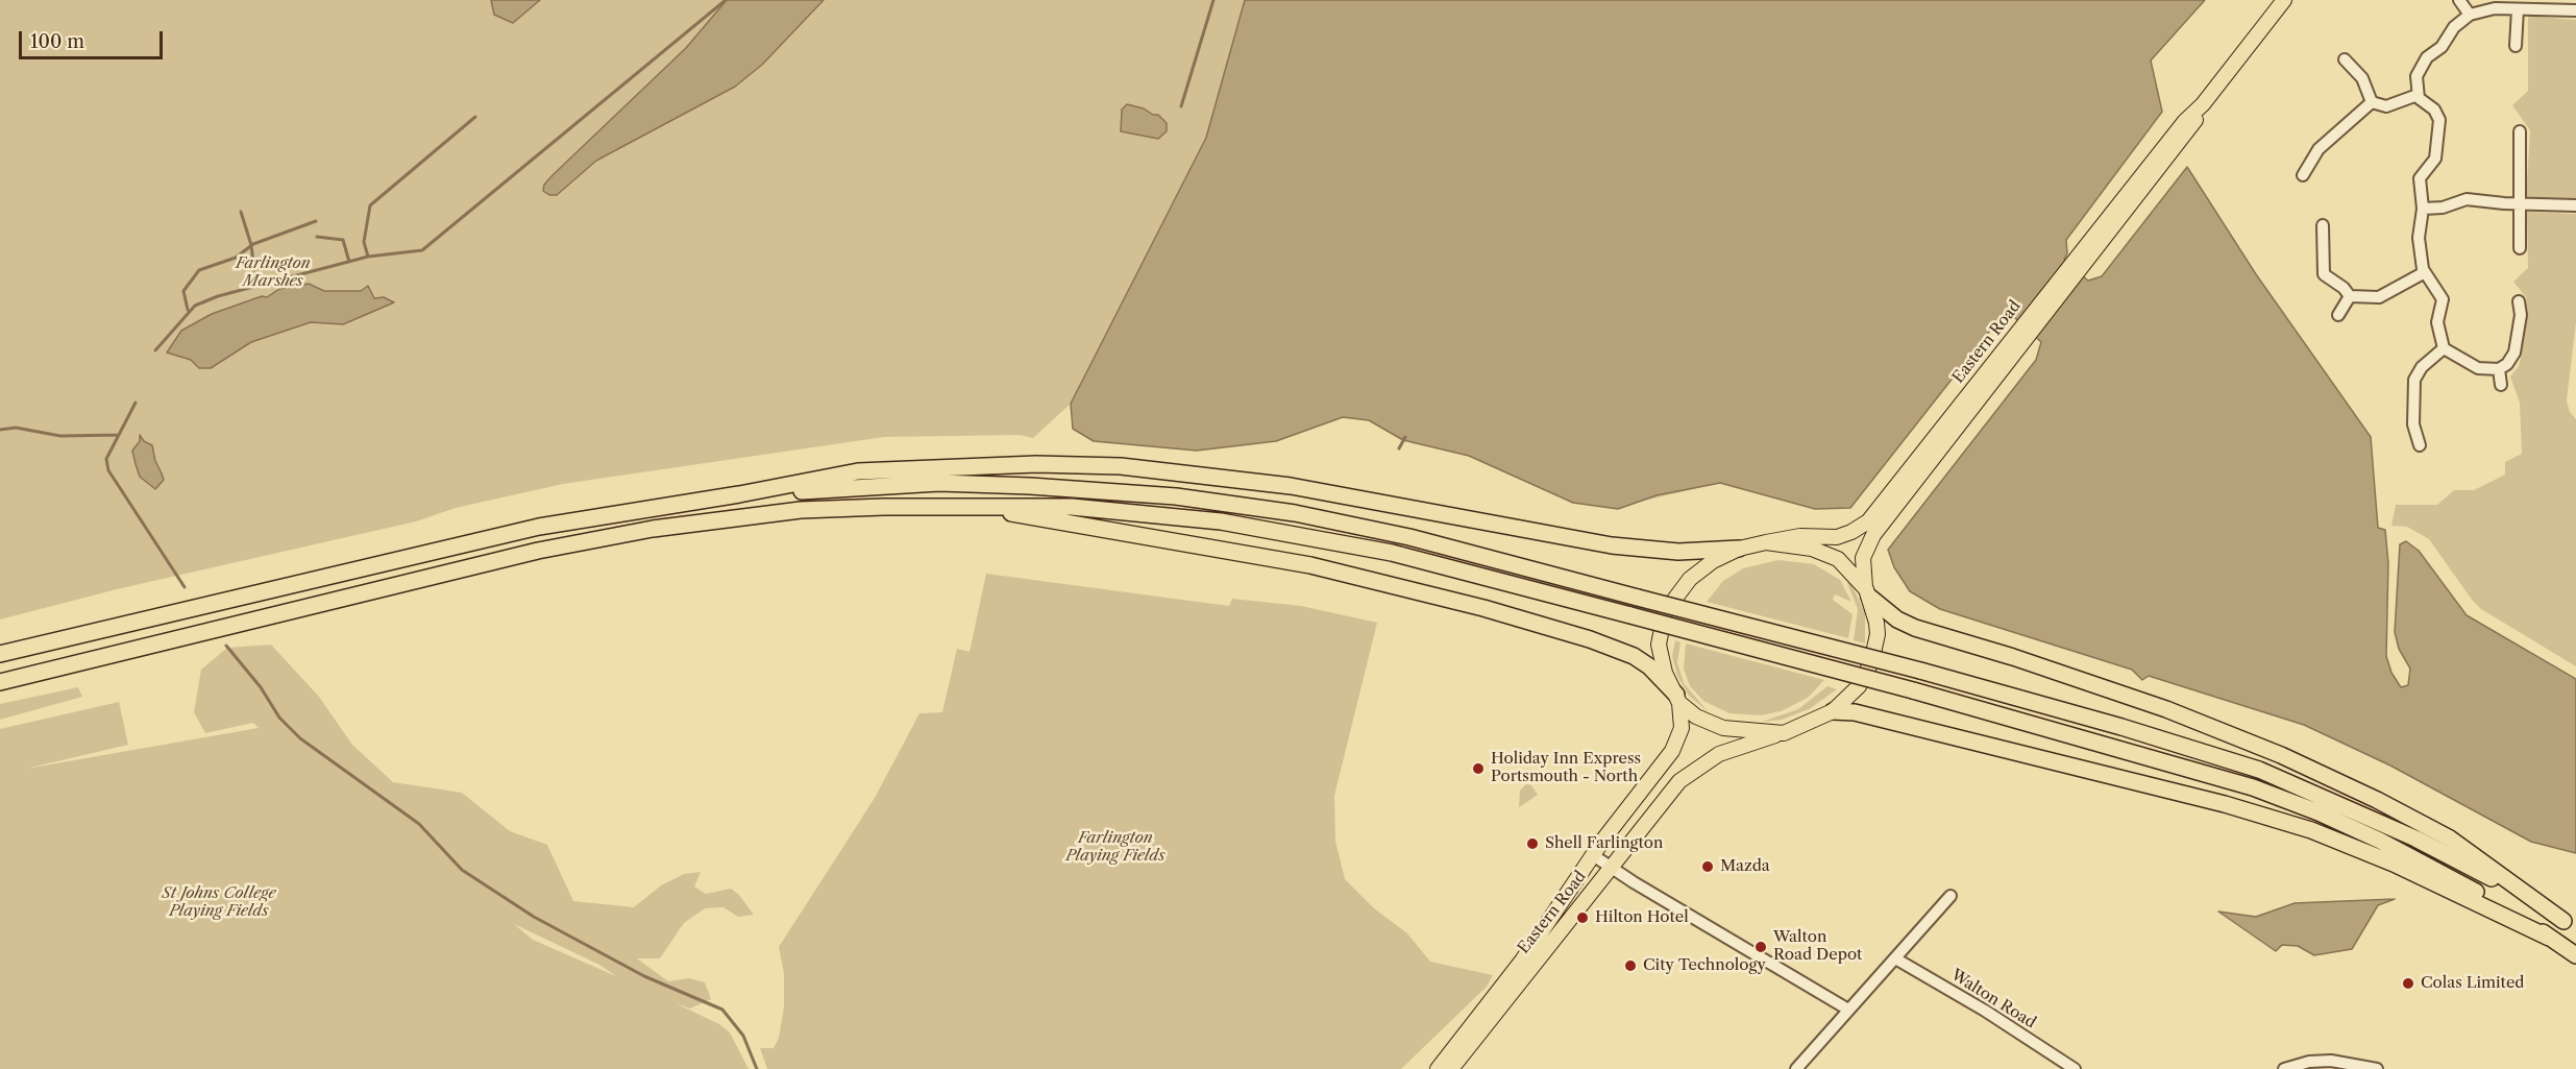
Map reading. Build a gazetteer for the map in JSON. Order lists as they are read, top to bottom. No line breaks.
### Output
{"streets":{"main road":["Eastern Road"],"street":["Walton Road"]},"parks":["Farlington Marshes","Farlington Playing Fields","St Johns College Playing Fields"],"places":["Holiday Inn Express Portsmouth - North","Shell Farlington","Mazda","Hilton Hotel","Walton Road Depot","City Technology","Colas Limited"],"scale_bar":"100 m"}
